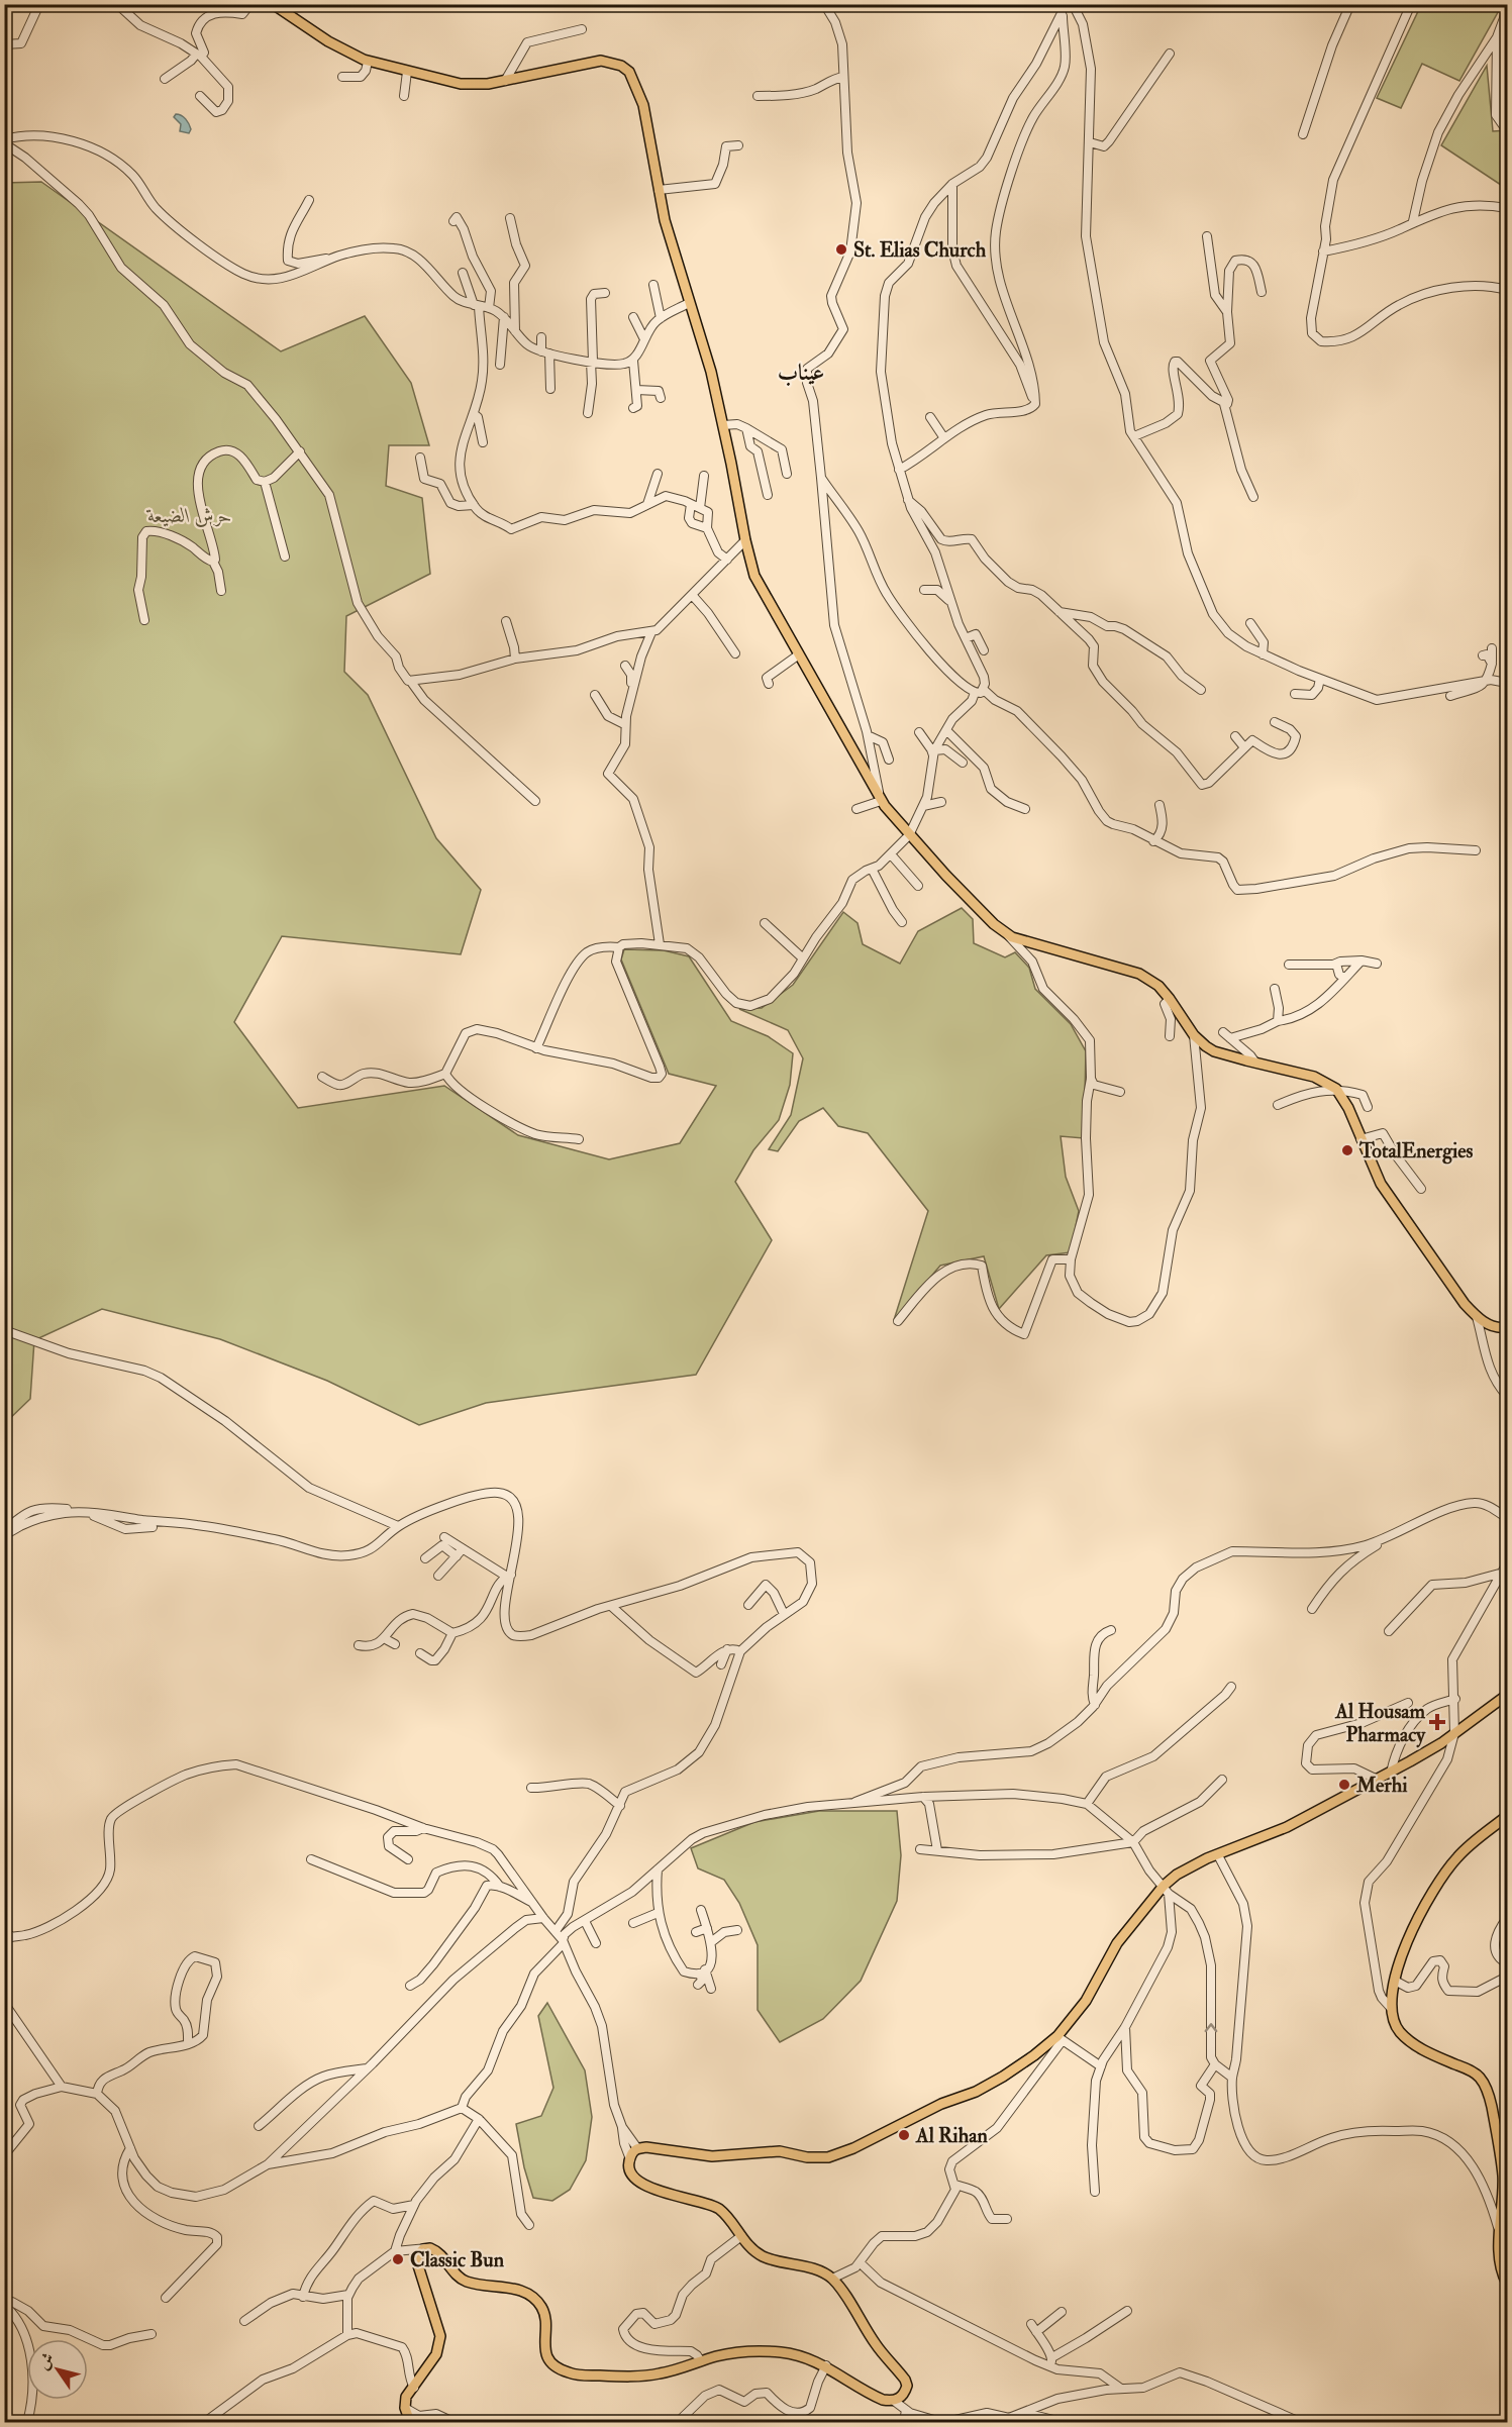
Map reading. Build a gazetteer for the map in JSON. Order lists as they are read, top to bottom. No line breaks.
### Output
{"districts":["عيناب"],"parks":["حرش الضيعة"],"places":{"other":["St. Elias Church","TotalEnergies","Merhi","Al Rihan","Classic Bun"],"health":["Al Housam Pharmacy"]},"north":"top left"}
